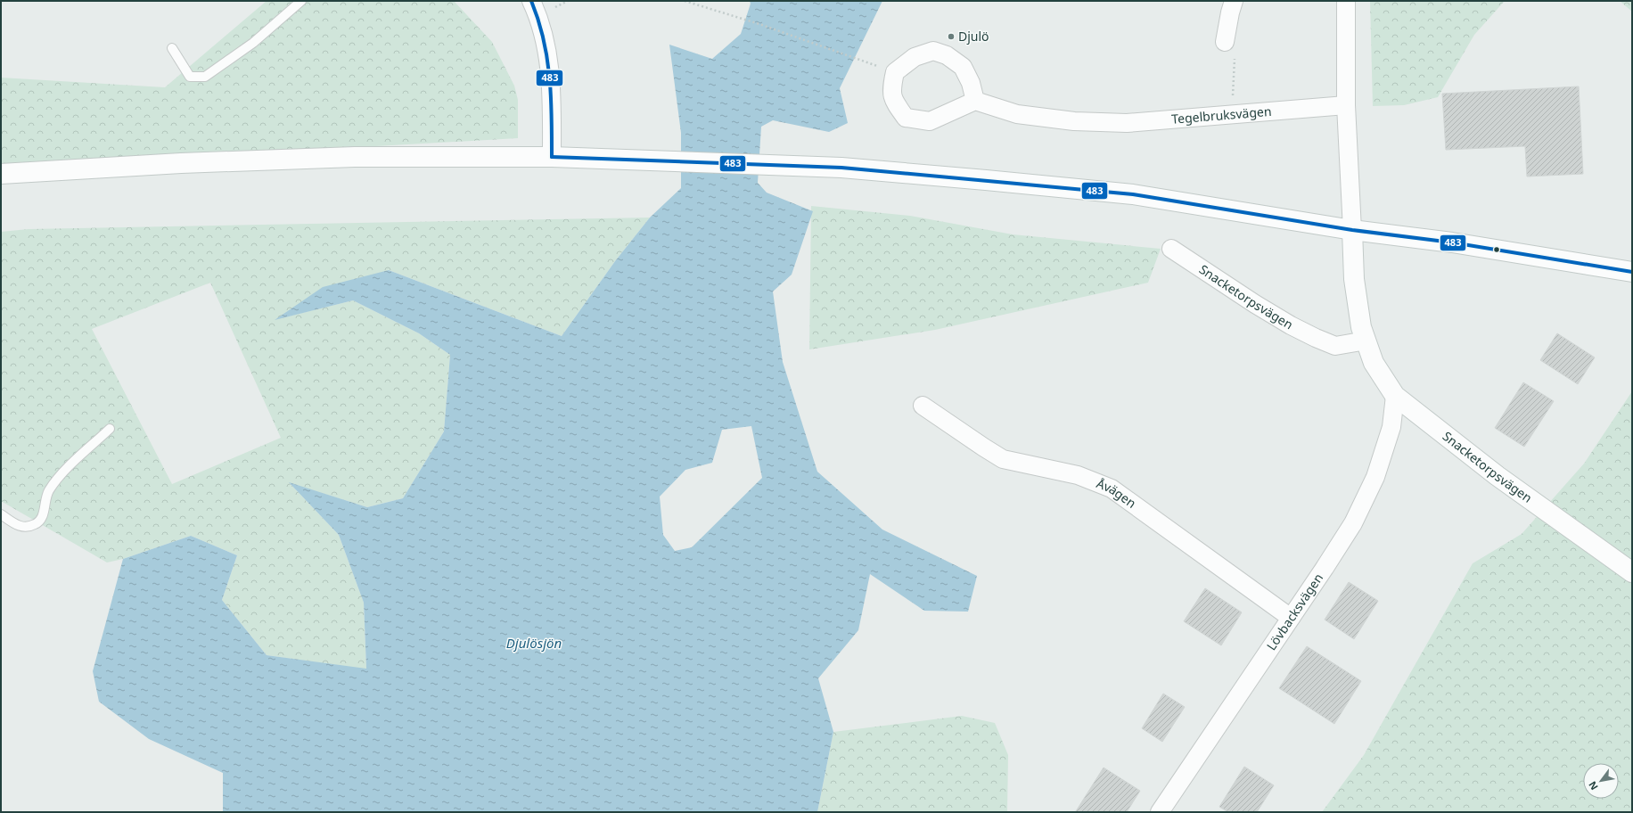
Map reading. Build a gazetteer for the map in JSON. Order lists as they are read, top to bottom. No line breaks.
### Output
{"streets":{"main road":["Snacketorpsvägen"],"street":["Tegelbruksvägen","Åvägen","Lövbacksvägen"]},"crossings":[["Snacketorpsvägen","Lövbacksvägen"],["Åvägen","Lövbacksvägen"]],"water":["Djulösjön"],"places":["Djulö"],"lines":["transit line 483"],"north":"bottom left"}
